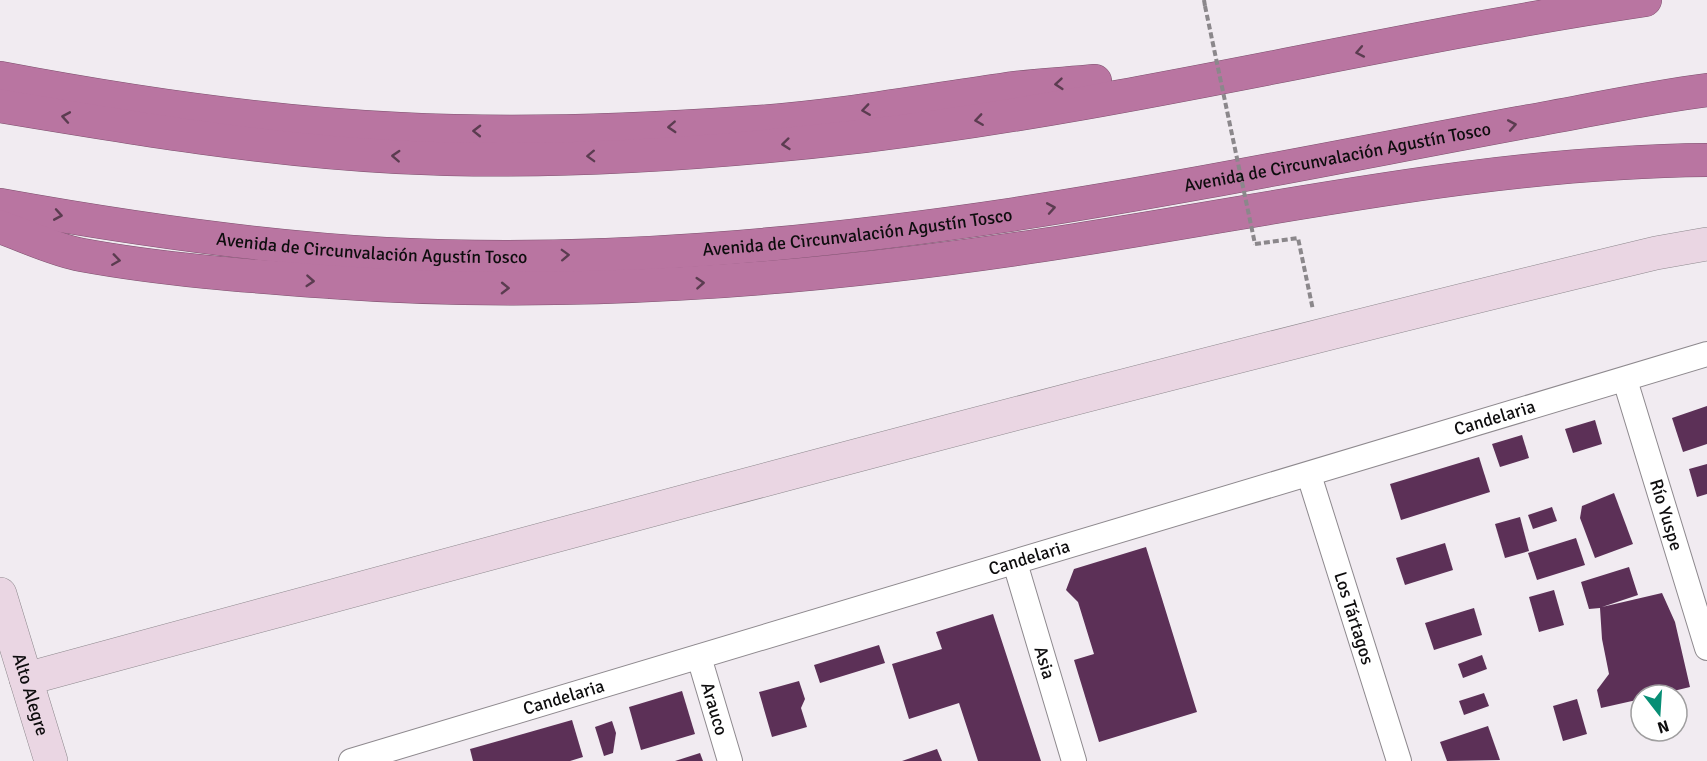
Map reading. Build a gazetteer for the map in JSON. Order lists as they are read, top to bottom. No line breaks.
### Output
{"streets":{"highway":["Avenida de Circunvalación Agustín Tosco"],"street":["Candelaria","Río Yuspe","Los Tártagos","Asia","Alto Alegre","Arauco"]},"crossings":[["Candelaria","Río Yuspe"],["Candelaria","Los Tártagos"],["Candelaria","Asia"],["Candelaria","Arauco"]],"north":"bottom"}
